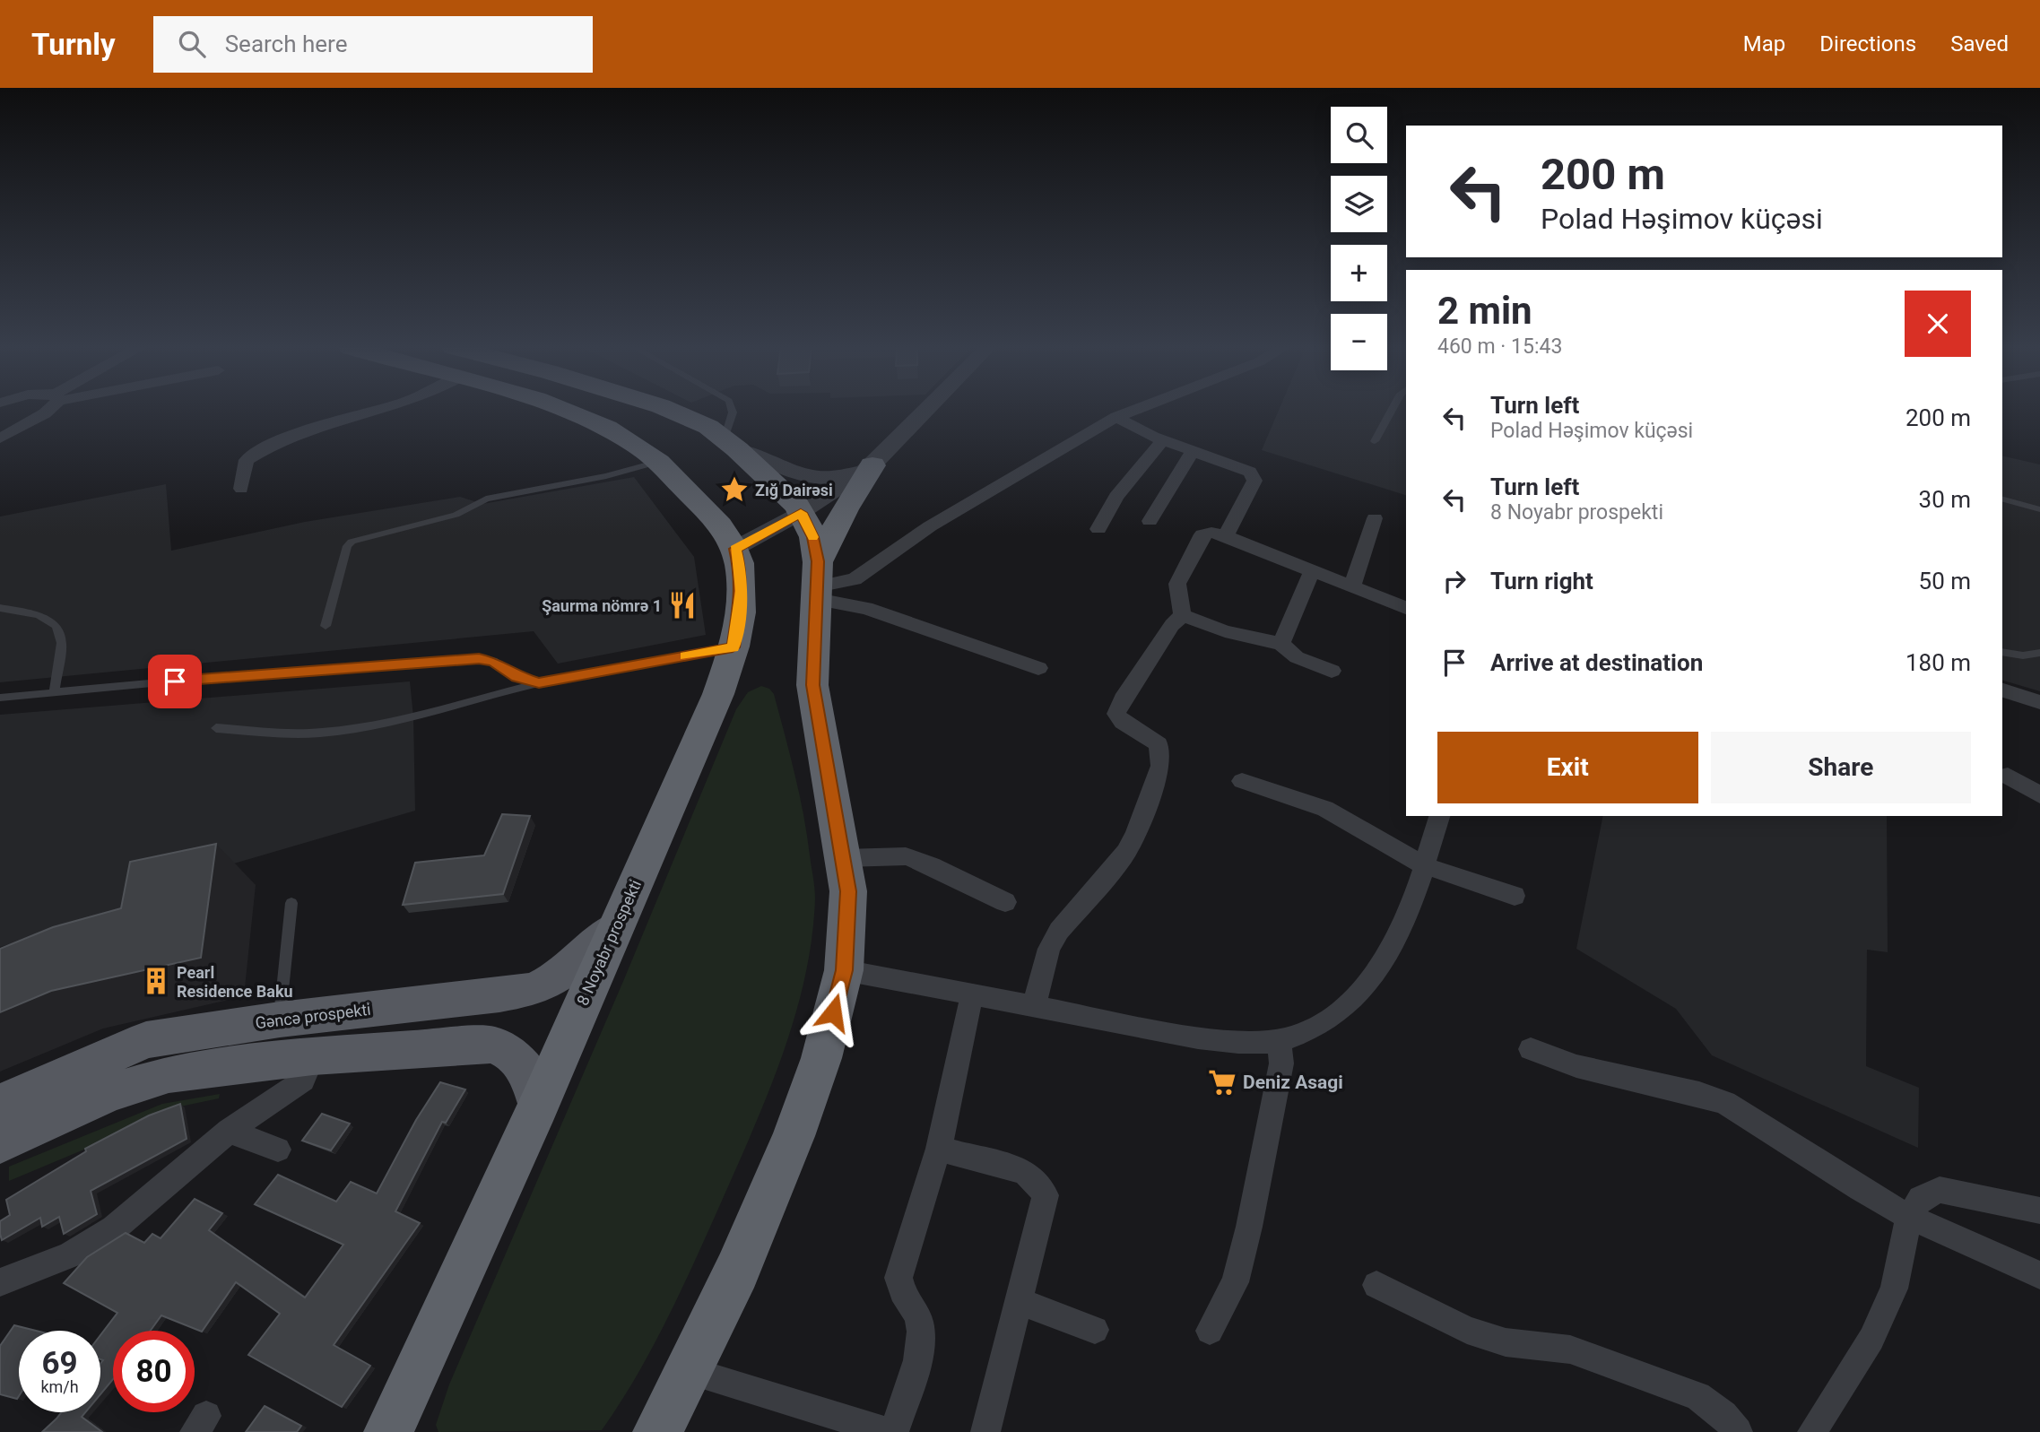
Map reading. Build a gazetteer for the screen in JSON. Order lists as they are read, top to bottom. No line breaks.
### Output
{"streets":{"highway":["8 Noyabr prospekti"],"main road":["Gəncə prospekti"]},"crossings":[["8 Noyabr prospekti","Gəncə prospekti"]],"places":{"place":["Zığ Dairəsi"],"restaurant":["Şaurma nömrә 1"],"building":["Pearl Residence Baku"],"supermarket":["Deniz Asagi"]},"page":{"header":"Turnly","search":"Search here","nav":["Map","Directions","Saved"],"map_buttons":["+","−"],"turn":["200 m","Polad Həşimov küçəsi"],"heading":["2 min","460 m · 15:43"],"list":[{"name":"Turn left","note":"Polad Həşimov küçəsi","value":"200 m"},{"name":"Turn left","note":"8 Noyabr prospekti","value":"30 m"},{"name":"Turn right","value":"50 m"},{"name":"Arrive at destination","value":"180 m"}],"buttons":["Exit","Share"],"speed":"69 km/h","limit":"80"}}
